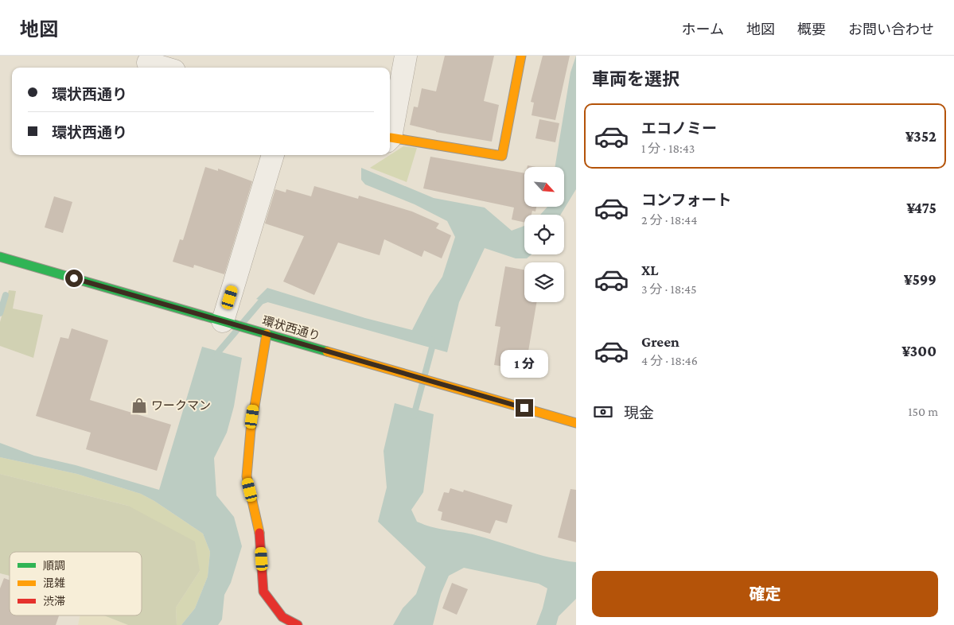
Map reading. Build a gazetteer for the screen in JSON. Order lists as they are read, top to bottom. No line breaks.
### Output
{"streets":{"main road":["環状西通り"]},"places":{"shop":["ワークマン"]},"legend":["順調","混雑","渋滞"],"north":"bottom right","page":{"header":"地図","nav":["ホーム","地図","概要","お問い合わせ"],"heading":"車両を選択","banner":["環状西通り","環状西通り"],"list":[{"name":"エコノミー","note":"1 分 · 18:43","value":"¥352"},{"name":"コンフォート","note":"2 分 · 18:44","value":"¥475"},{"name":"XL","note":"3 分 · 18:45","value":"¥599"},{"name":"Green","note":"4 分 · 18:46","value":"¥300"}],"bubble":"1 分","pay":["現金","150 m"],"buttons":"確定"}}
